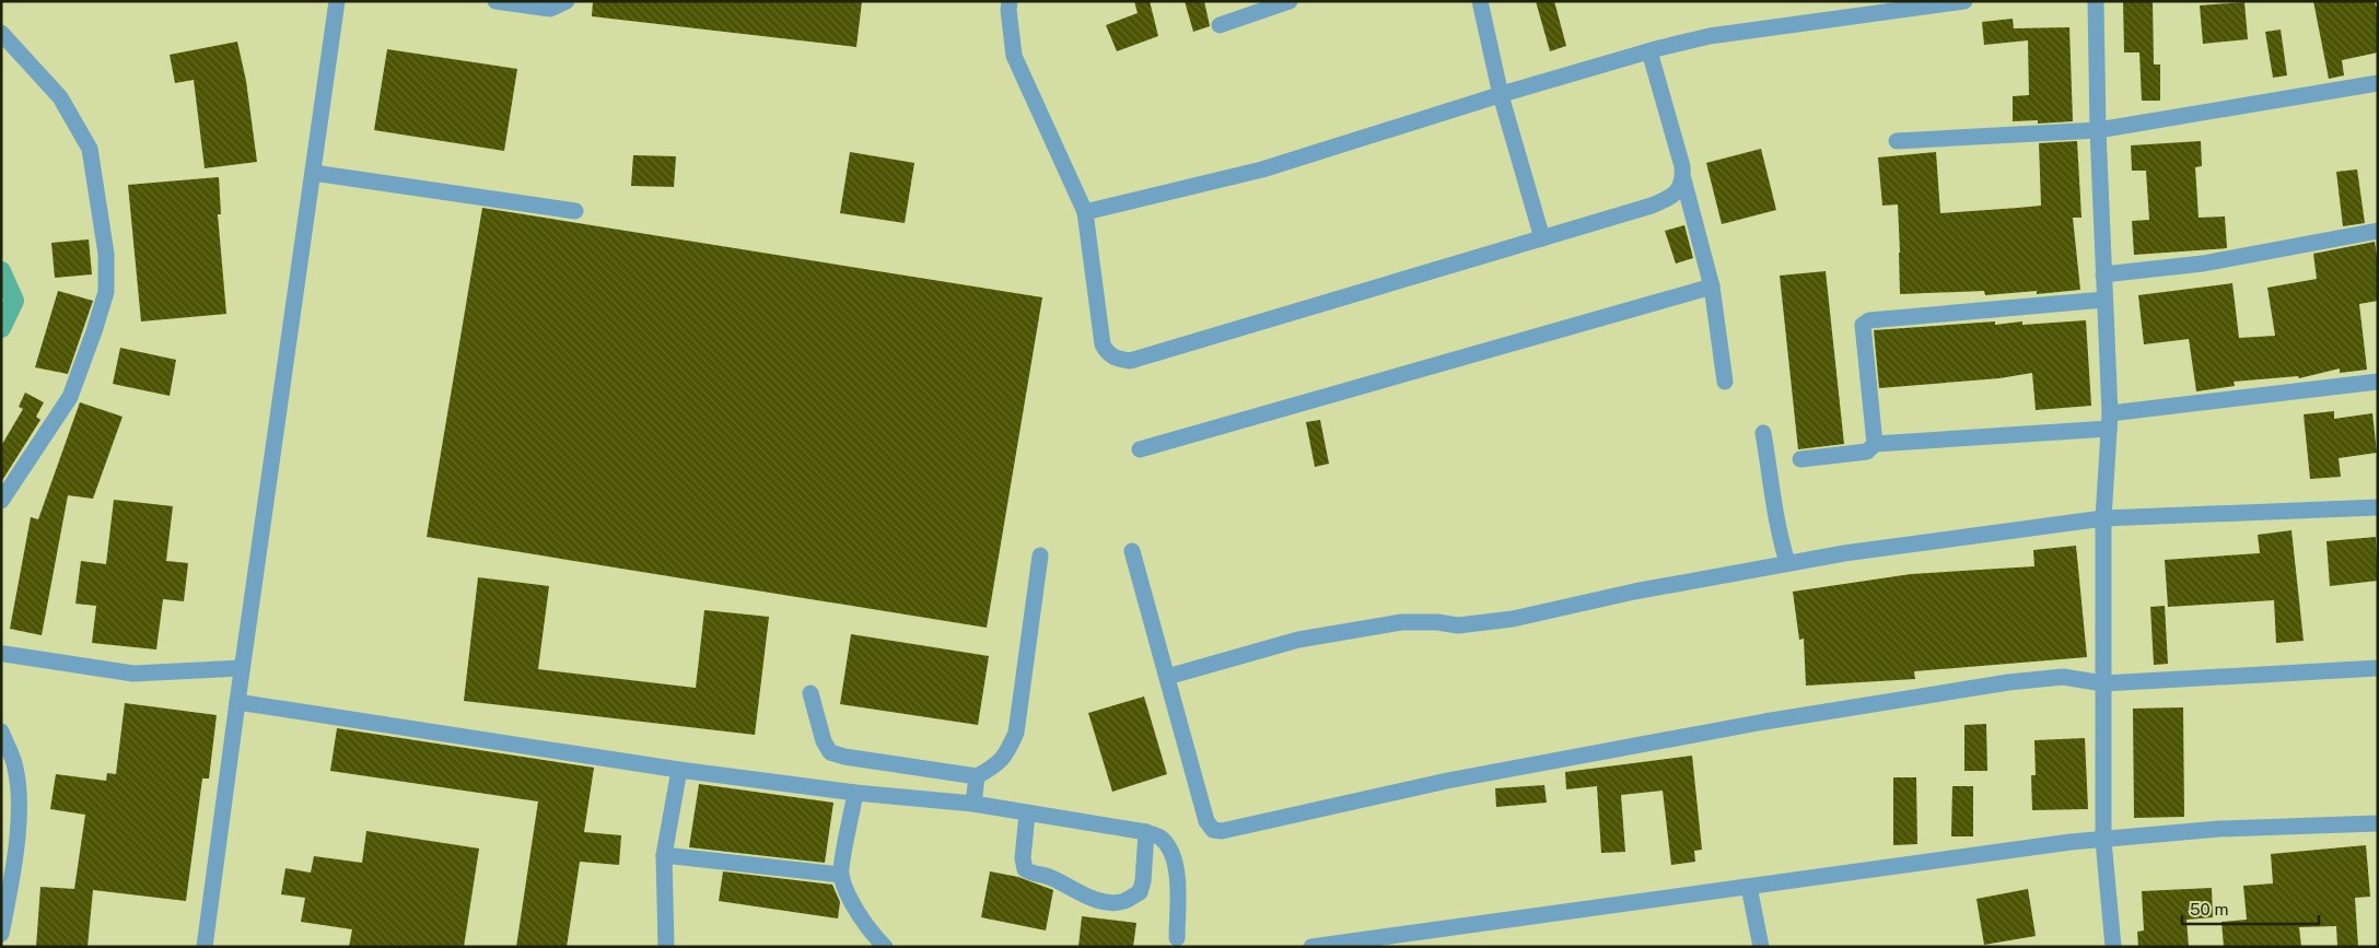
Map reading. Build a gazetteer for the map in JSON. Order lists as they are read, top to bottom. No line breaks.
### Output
{"scale_bar":"50 m"}
